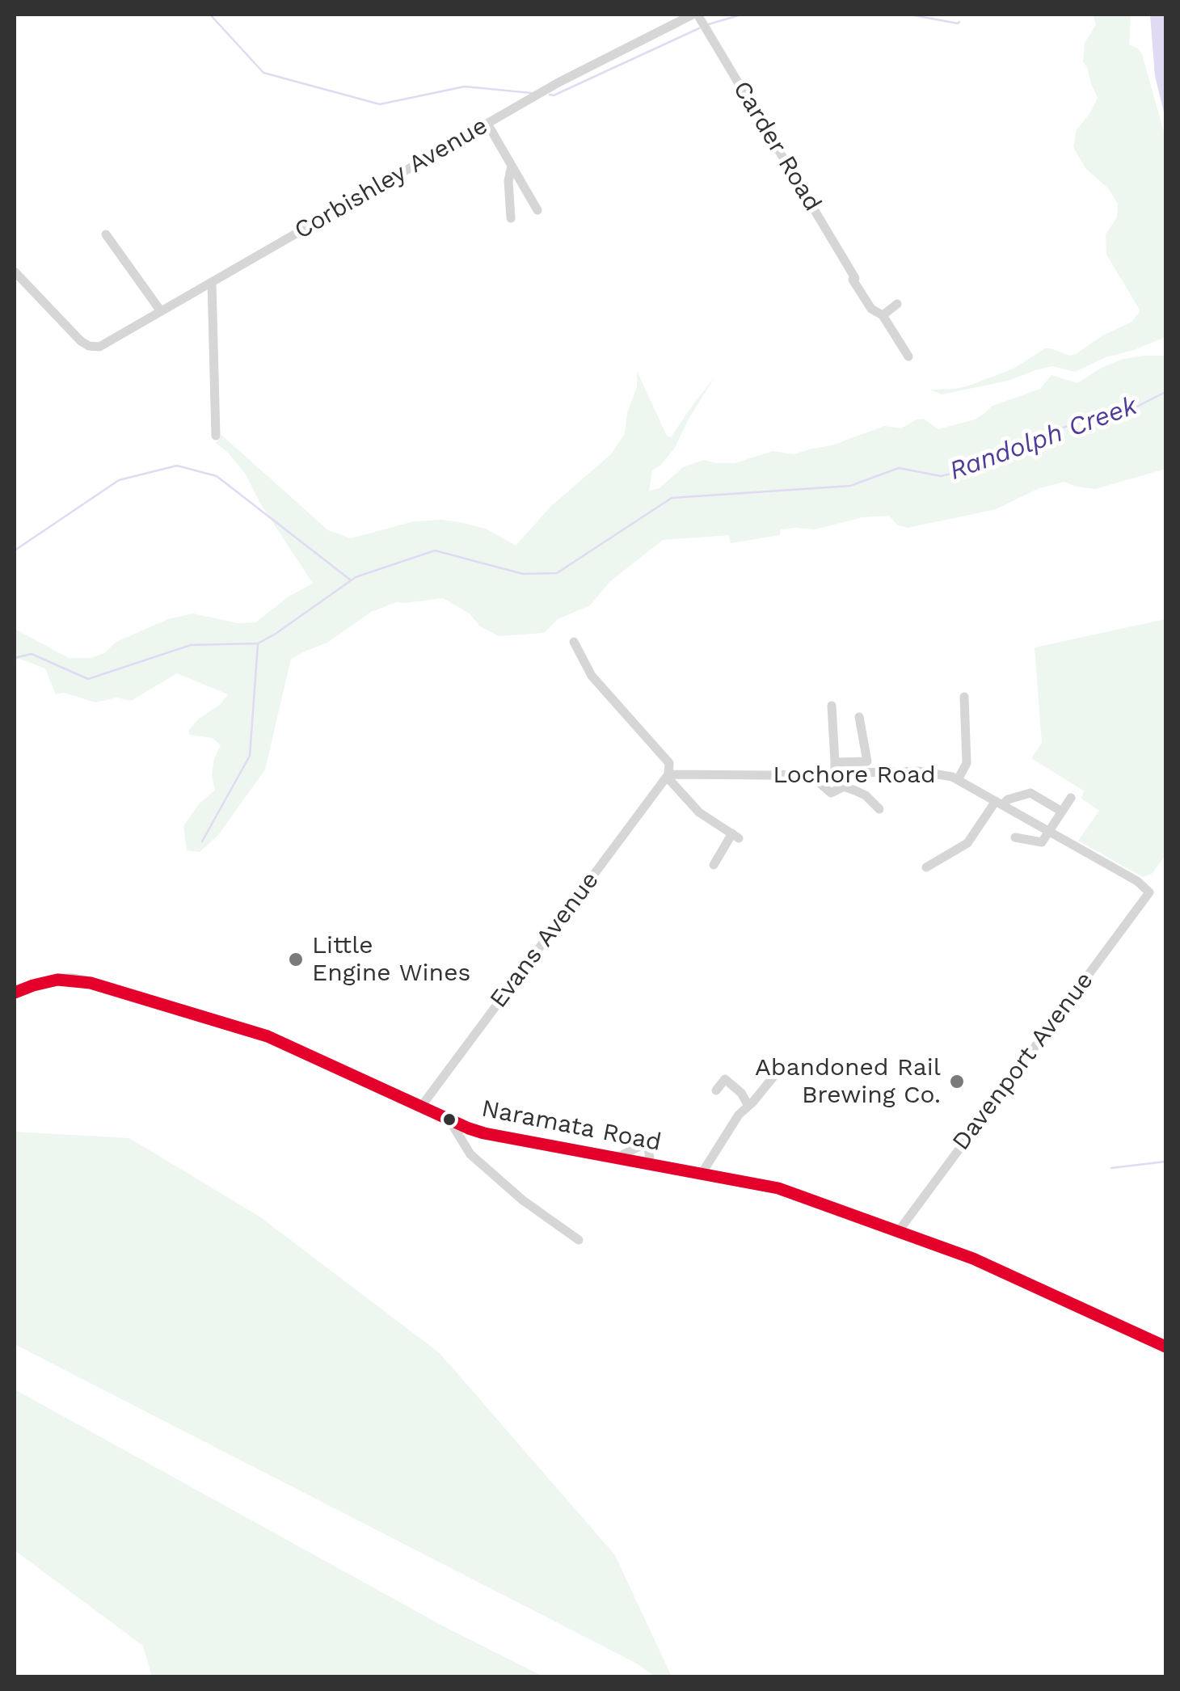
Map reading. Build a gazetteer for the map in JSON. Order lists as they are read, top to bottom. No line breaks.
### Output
{"streets":{"main road":["Naramata Road"],"street":["Carder Road","Corbishley Avenue","Lochore Road","Evans Avenue","Davenport Avenue"]},"crossings":[["Carder Road","Corbishley Avenue"],["Lochore Road","Evans Avenue"],["Lochore Road","Davenport Avenue"],["Evans Avenue","Naramata Road"],["Davenport Avenue","Naramata Road"]],"water":["Randolph Creek"],"places":["Little Engine Wines","Abandoned Rail Brewing Co."]}
